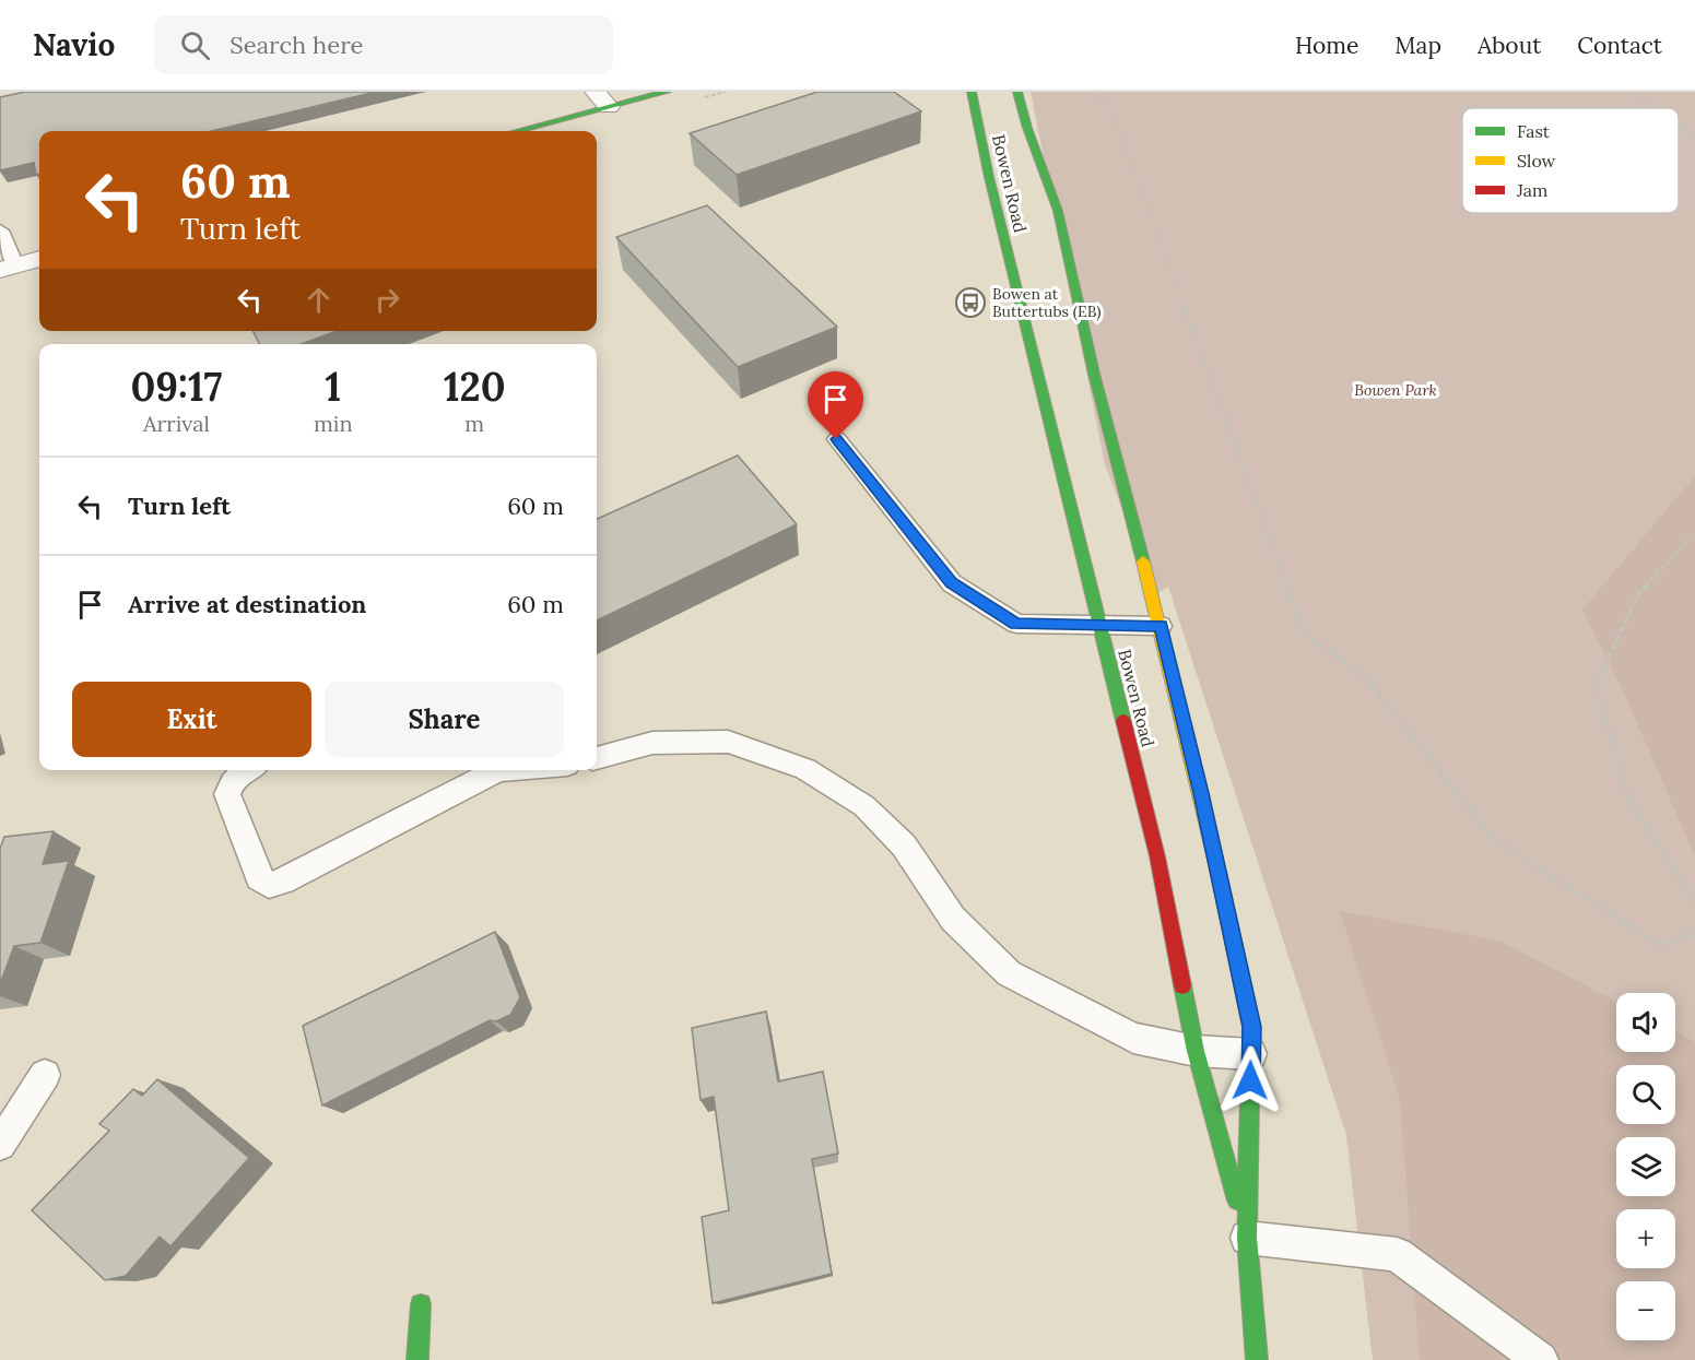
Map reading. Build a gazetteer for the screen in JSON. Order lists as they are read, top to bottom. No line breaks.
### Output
{"streets":{"main road":["Bowen Road"]},"parks":["Bowen Park"],"places":{"bus stop":["Bowen at Buttertubs (EB)"]},"legend":["Fast","Slow","Jam"],"page":{"header":"Navio","search":"Search here","nav":["Home","Map","About","Contact"],"turn":["60 m","Turn left"],"eta":["09:17","Arrival","1","min","120","m"],"list":[{"name":"Turn left","value":"60 m"},{"name":"Arrive at destination","value":"60 m"}],"buttons":["Exit","Share"],"map_buttons":["+","−"]}}
